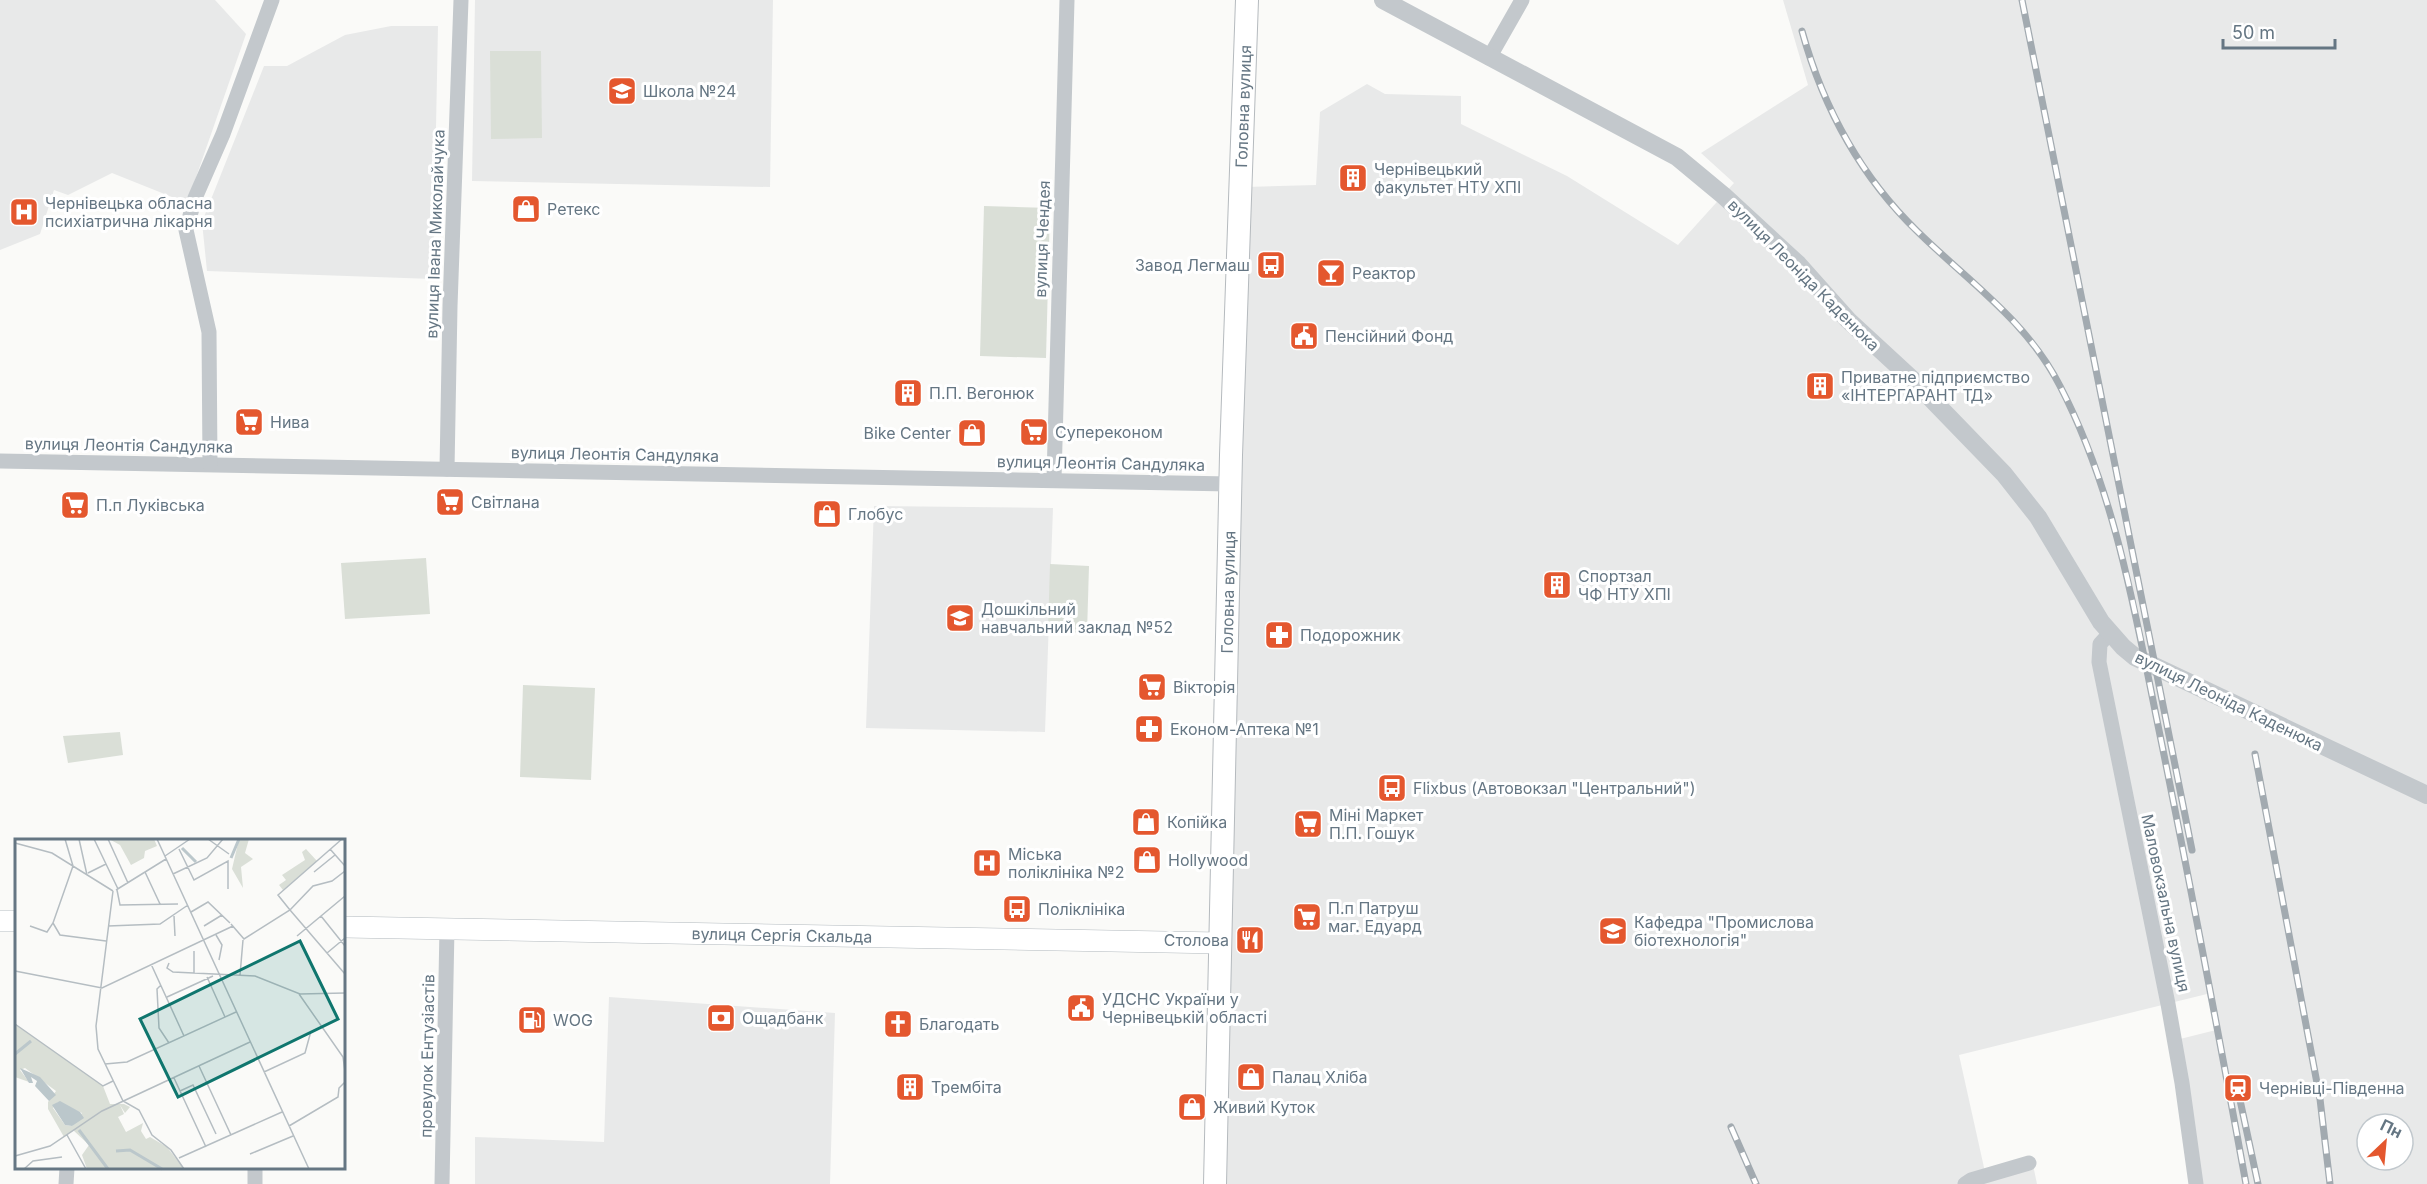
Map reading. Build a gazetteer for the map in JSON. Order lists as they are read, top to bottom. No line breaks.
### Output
{"streets":{"main road":["Головна вулиця","вулиця Сергія Скальда"],"street":["вулиця Івана Миколайчука","вулиця Чендея","вулиця Леоніда Каденюка","вулиця Леонтія Сандуляка","Маловокзальна вулиця","провулок Ентузіастів"]},"crossings":[["Головна вулиця","вулиця Леонтія Сандуляка"],["Головна вулиця","вулиця Сергія Скальда"],["вулиця Івана Миколайчука","вулиця Леонтія Сандуляка"],["вулиця Чендея","вулиця Леонтія Сандуляка"],["вулиця Леоніда Каденюка","Маловокзальна вулиця"],["вулиця Сергія Скальда","провулок Ентузіастів"]],"places":{"school or university":["Школа №24","Дошкільний навчальний заклад №52","Кафедра \"Промислова біотехнологія\""],"building":["Чернівецький факультет НТУ ХПІ","Приватне підприємство «ІНТЕРГАРАНТ ТД»","П.П. Вегонюк","Спортзал ЧФ НТУ ХПІ","Трембіта"],"shop":["Ретекс","Bike Center","Глобус","Копійка","Hollywood","Палац Хліба","Живий Куток"],"hospital":["Чернівецька обласна психіатрична лікарня","Міська поліклініка №2"],"bus stop":["Завод Легмаш","Flixbus (Автовокзал \"Центральний\")","Поліклініка"],"bar":["Реактор"],"public building":["Пенсійний Фонд","УДСНС України у Чернівецькій області"],"supermarket":["Нива","Супереконом","Світлана","П.п Луківська","Вікторія","Міні Маркет П.П. Гошук","П.п Патруш маг. Едуард"],"pharmacy":["Подорожник","Економ-Аптека №1"],"restaurant":["Столова"],"bank":["Ощадбанк"],"fuel station":["WOG"],"church":["Благодать"],"station":["Чернівці-Південна"]},"scale_bar":"50 m","north":"top right"}
